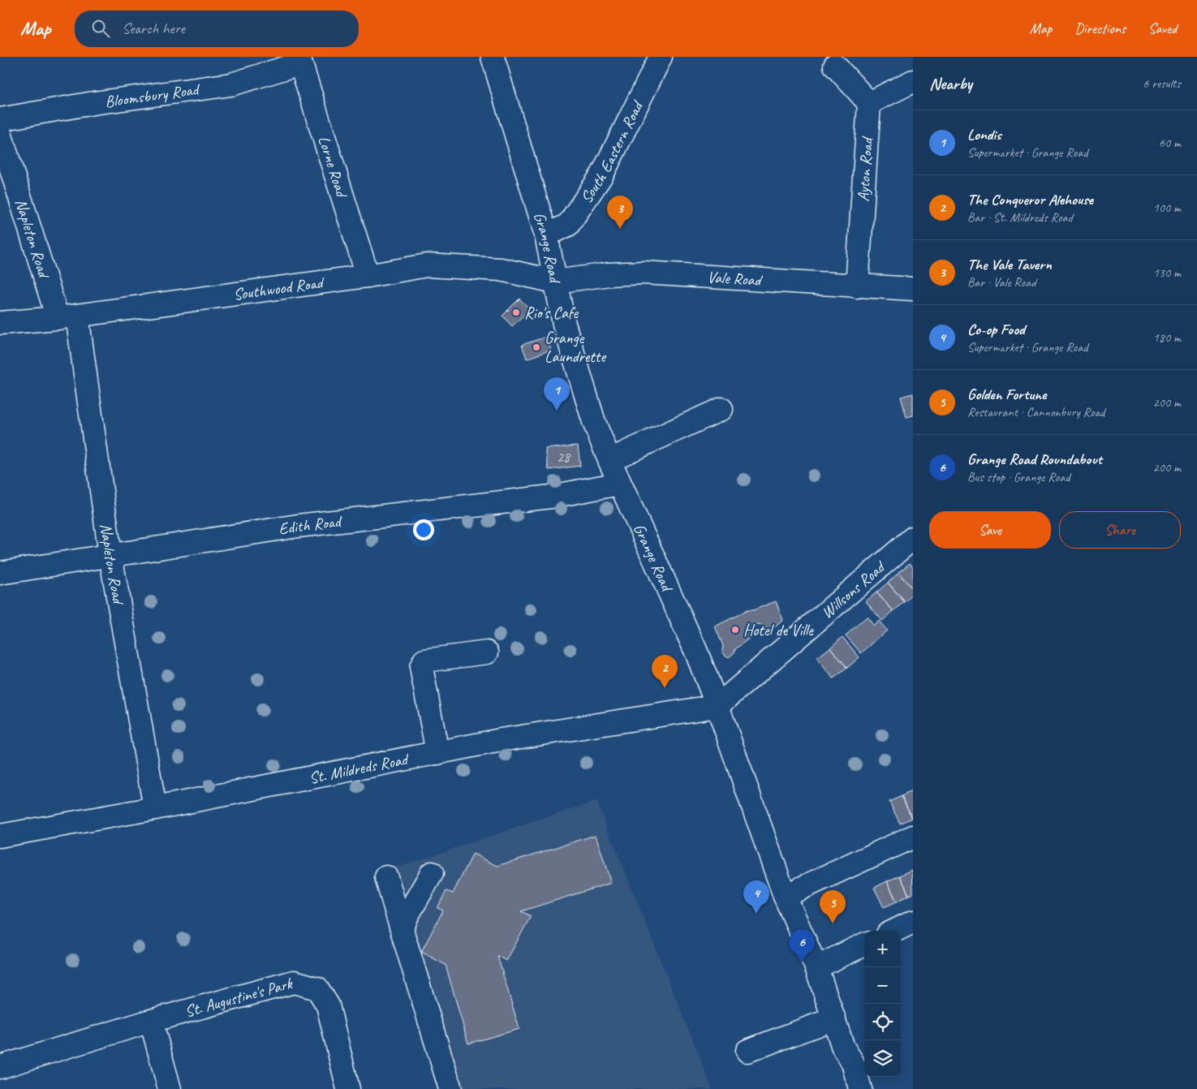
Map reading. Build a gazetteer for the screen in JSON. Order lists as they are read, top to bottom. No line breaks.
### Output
{"streets":{"street":["Bloomsbury Road","South Eastern Road","Lorne Road","Ayton Road","Napleton Road","Grange Road","Vale Road","Southwood Road","Edith Road","Willsons Road","St. Mildreds Road","St. Augustine's Park"]},"crossings":[["Bloomsbury Road","Lorne Road"],["South Eastern Road","Grange Road"],["Lorne Road","Southwood Road"],["Ayton Road","Vale Road"],["Napleton Road","Southwood Road"],["Napleton Road","Edith Road"],["Napleton Road","St. Mildreds Road"],["Grange Road","Vale Road"],["Grange Road","Southwood Road"],["Grange Road","Edith Road"],["Grange Road","Willsons Road"],["Grange Road","St. Mildreds Road"],["Vale Road","Southwood Road"],["Willsons Road","St. Mildreds Road"]],"places":["Rio's Cafe","Grange Laundrette","Hotel de Ville"],"house_numbers":["28"],"page":{"header":"Map","search":"Search here","nav":["Map","Directions","Saved"],"heading":["Nearby","6 results"],"list":[{"mark":"1","name":"Londis","note":"Supermarket · Grange Road","value":"60 m"},{"mark":"2","name":"The Conqueror Alehouse","note":"Bar · St. Mildreds Road","value":"100 m"},{"mark":"3","name":"The Vale Tavern","note":"Bar · Vale Road","value":"130 m"},{"mark":"4","name":"Co-op Food","note":"Supermarket · Grange Road","value":"180 m"},{"mark":"5","name":"Golden Fortune","note":"Restaurant · Cannonbury Road","value":"200 m"},{"mark":"6","name":"Grange Road Roundabout","note":"Bus stop · Grange Road","value":"200 m"}],"pins":["3","1","2","4","5","6"],"buttons":["Save","Share"],"map_buttons":["+","−"]}}
